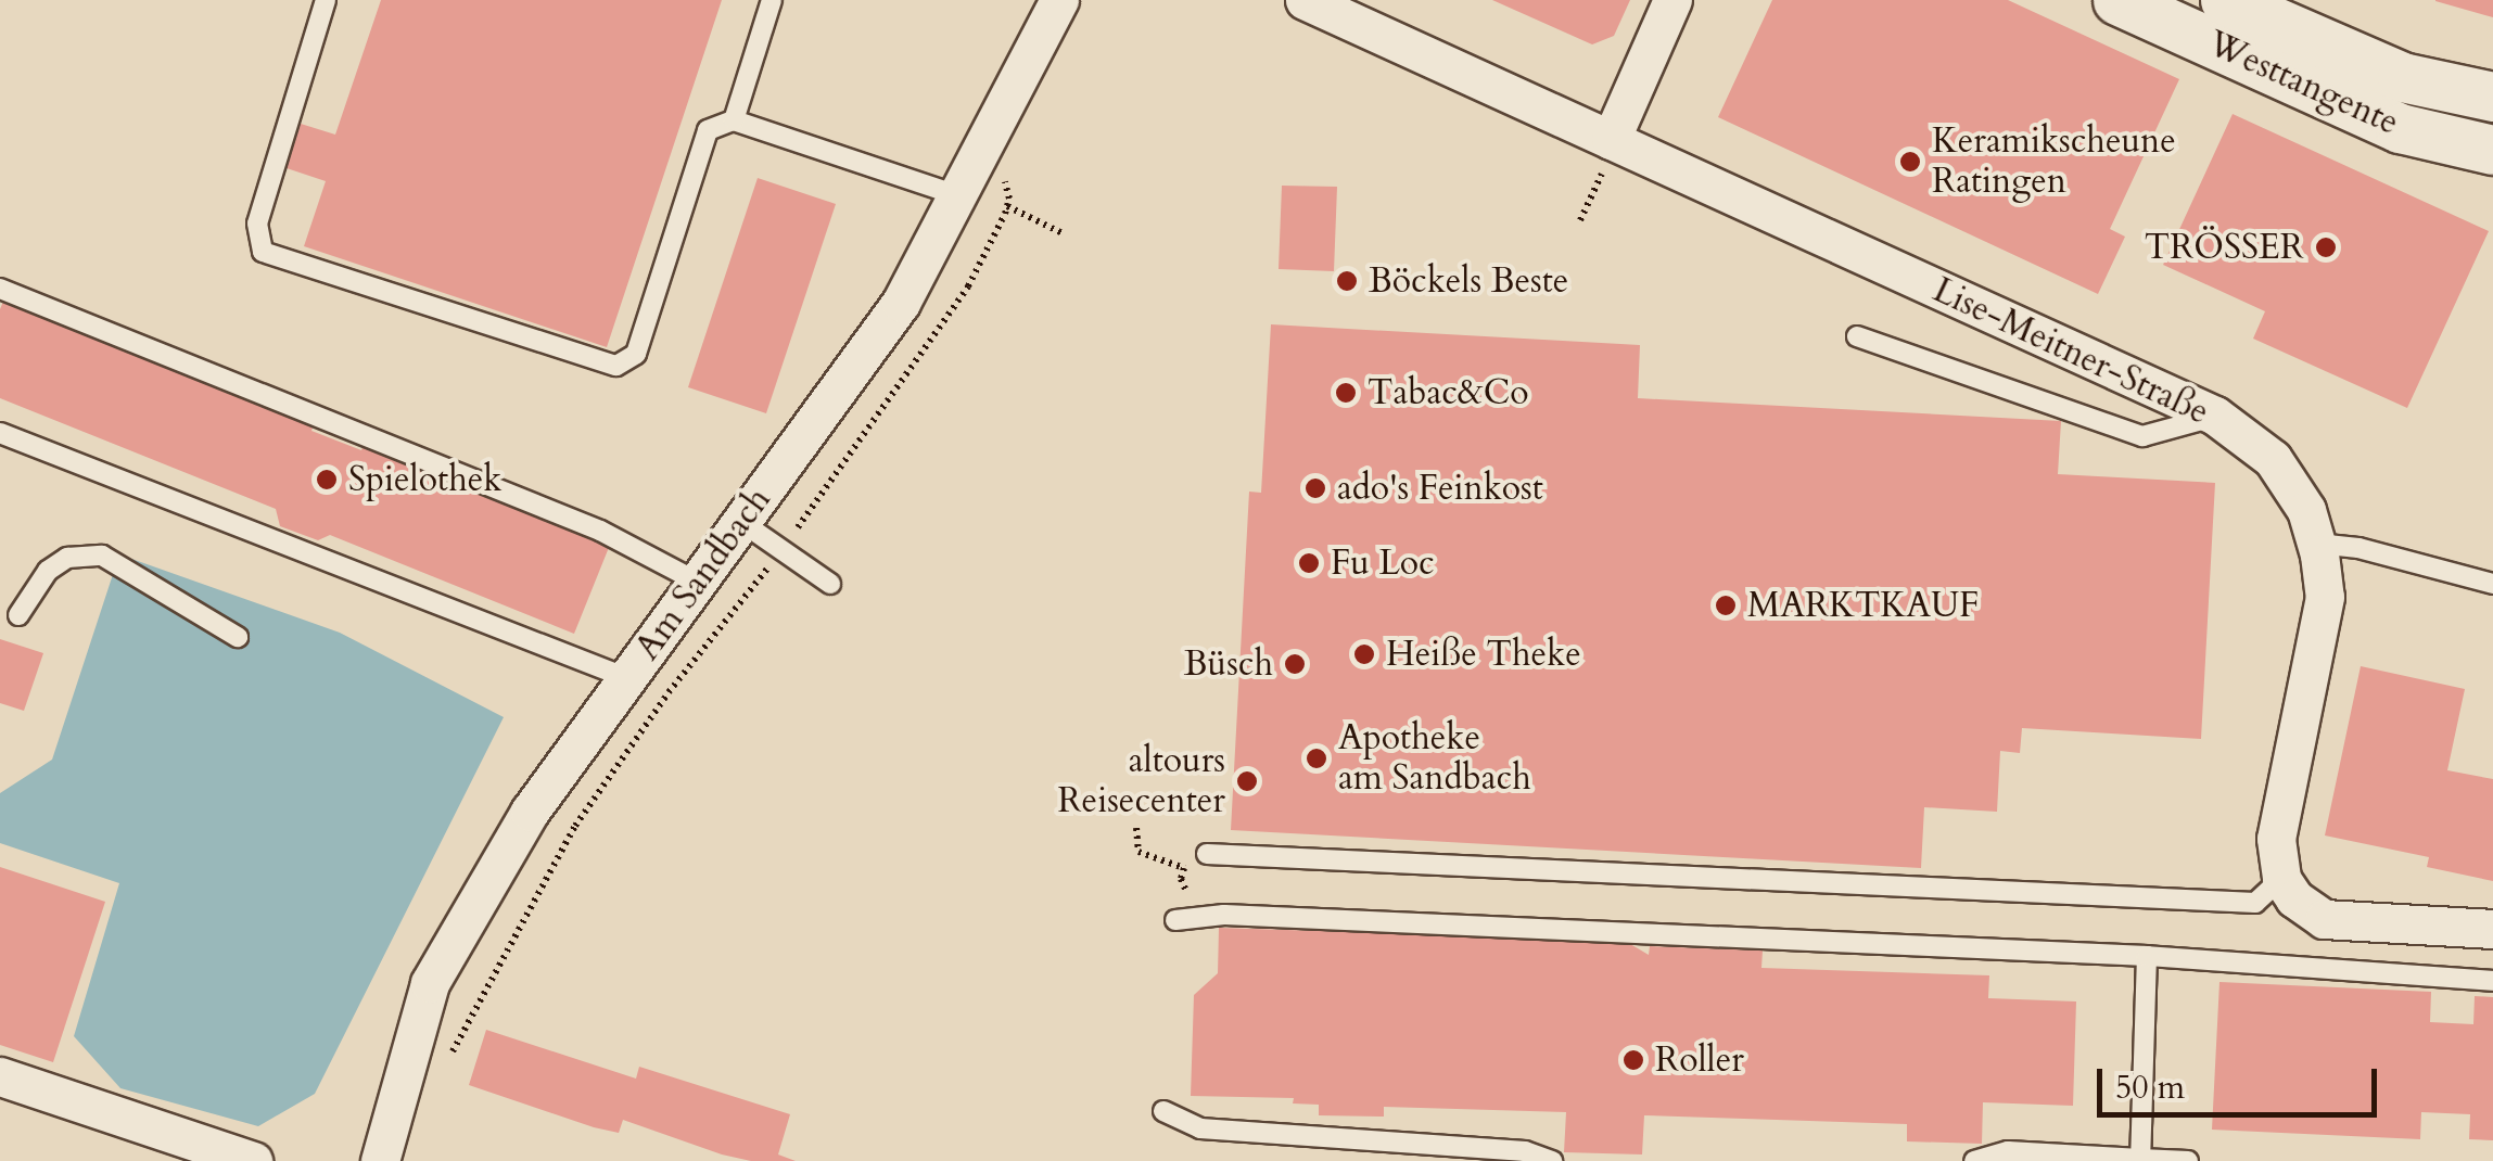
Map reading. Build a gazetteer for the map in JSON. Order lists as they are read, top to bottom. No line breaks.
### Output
{"streets":{"street":["Westtangente","Lise-Meitner-Straße","Am Sandbach"]},"places":["Keramikscheune Ratingen","TRÖSSER","Böckels Beste","Tabac&Co","Spielothek","ado's Feinkost","Fu Loc","MARKTKAUF","Heiße Theke","Büsch","Apotheke am Sandbach","altours Reisecenter","Roller"],"scale_bar":"50 m"}
